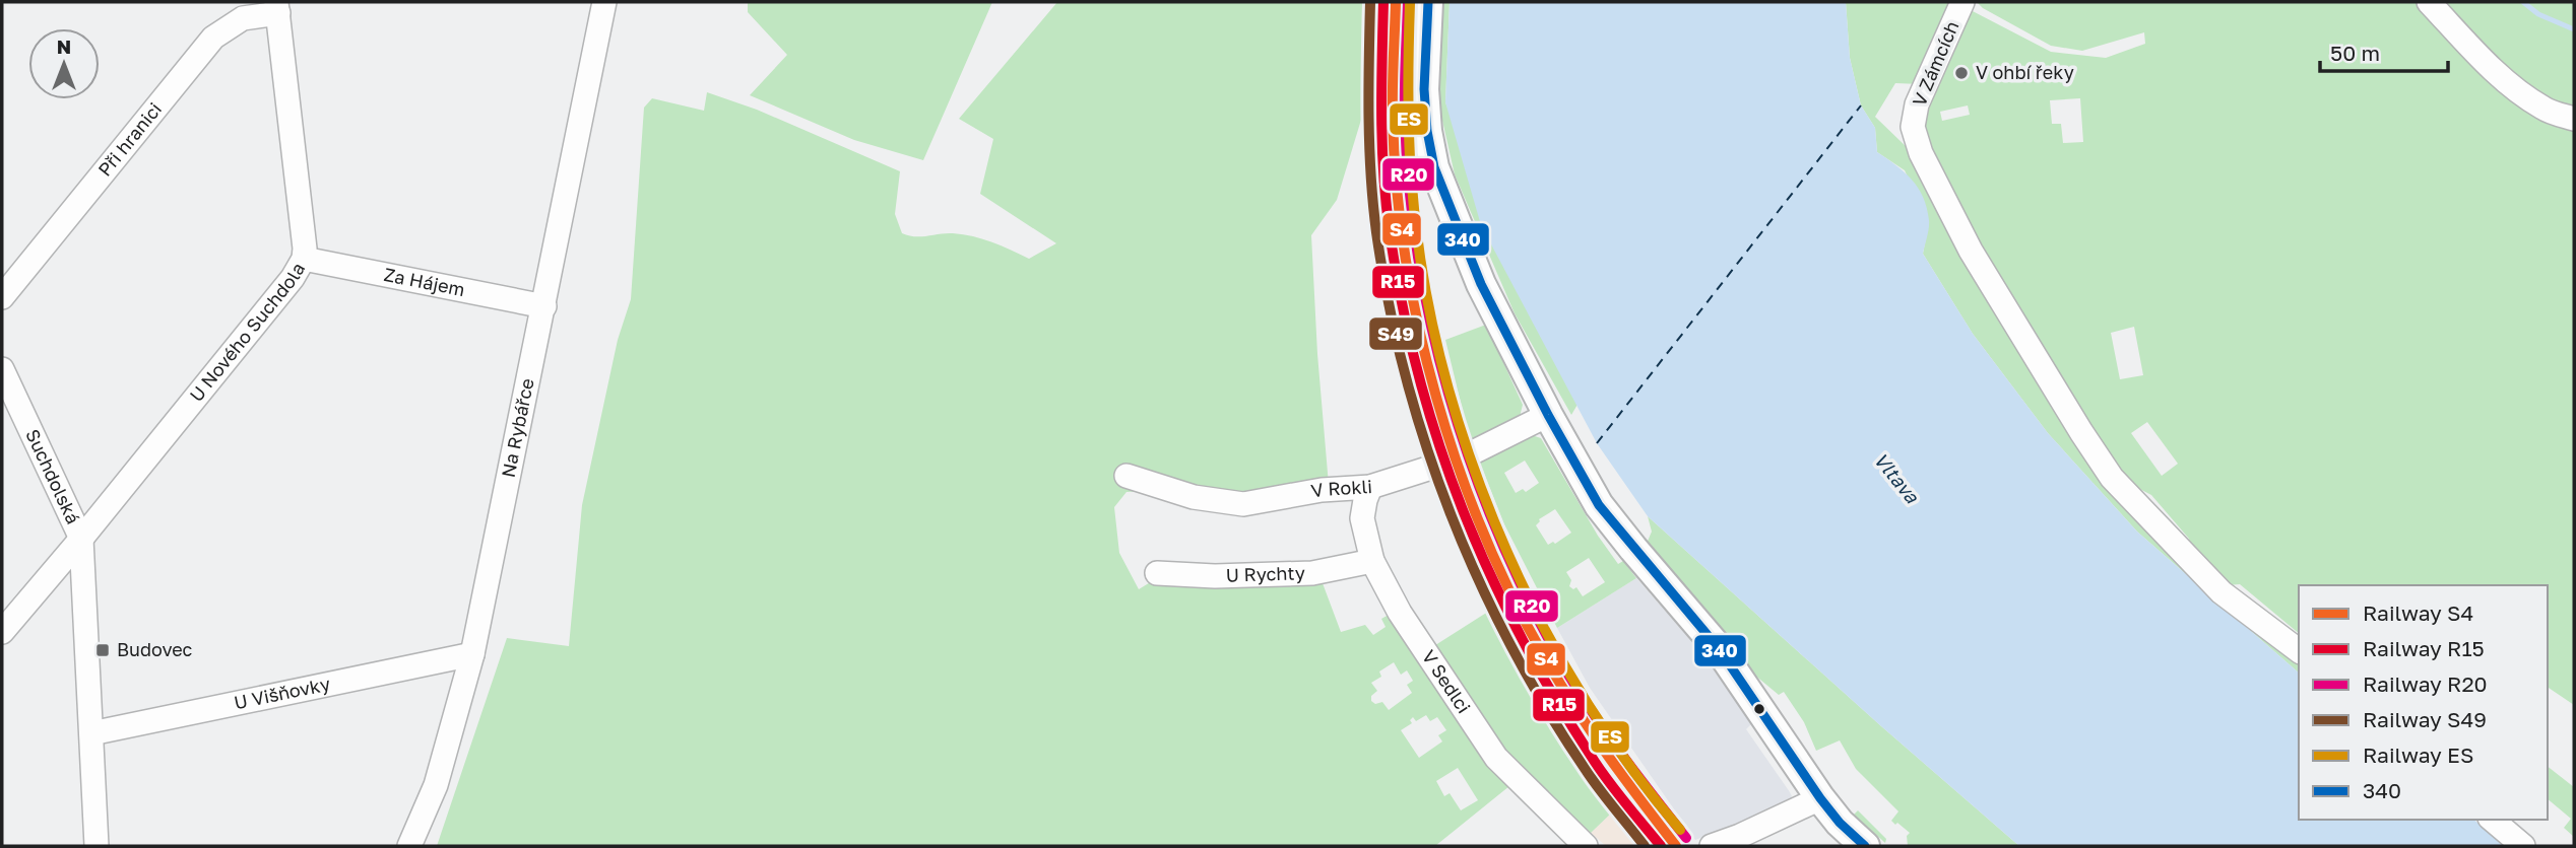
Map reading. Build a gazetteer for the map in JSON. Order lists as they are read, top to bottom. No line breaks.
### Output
{"streets":{"street":["V Zámcích","Při hranici","Za Hájem","U Nového Suchdola","Na Rybářce","Suchdolská","V Rokli","U Rychty","V Sedlci","U Višňovky"]},"crossings":[["Při hranici","U Nového Suchdola"],["Za Hájem","U Nového Suchdola"],["Za Hájem","Na Rybářce"],["U Nového Suchdola","Suchdolská"],["Na Rybářce","U Višňovky"],["Suchdolská","U Višňovky"],["V Rokli","V Sedlci"],["U Rychty","V Sedlci"]],"water":["Vltava"],"places":{"other":["V ohbí řeky"],"transit":["Budovec"]},"lines":["rail line S4","rail line R15","rail line R20","rail line S49","transit line 340","rail line ES"],"legend":["Railway S4","Railway R15","Railway R20","Railway S49","Railway ES","340"],"scale_bar":"50 m","north":"top"}
